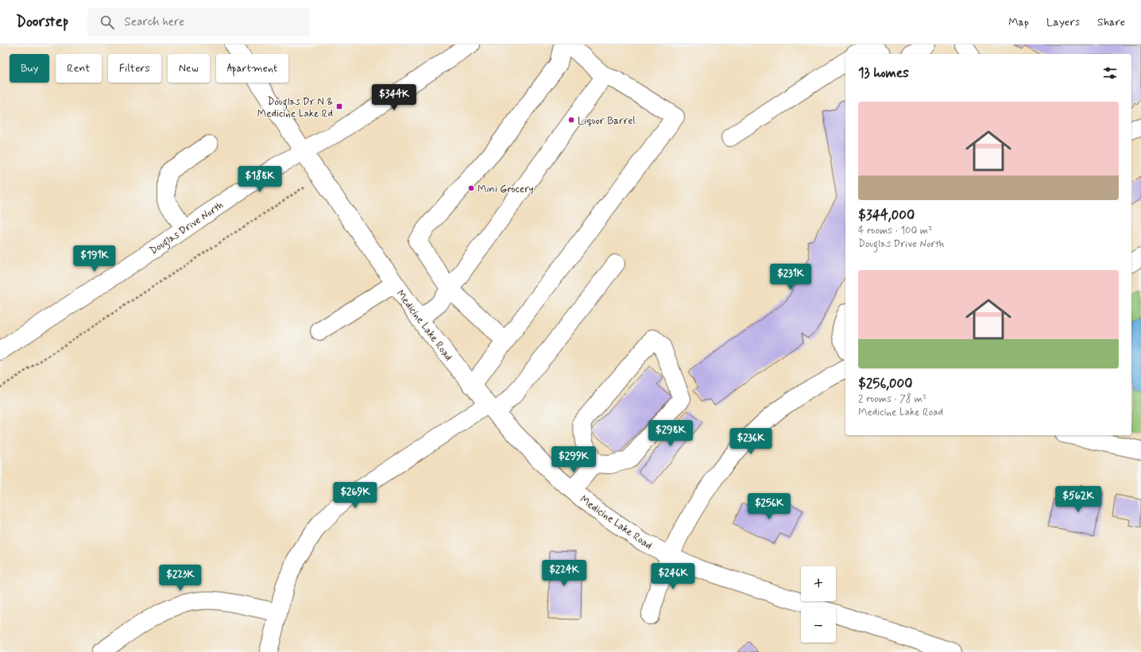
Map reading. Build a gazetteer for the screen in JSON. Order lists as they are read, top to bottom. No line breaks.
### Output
{"streets":{"street":["Douglas Drive North","Medicine Lake Road"]},"crossings":[["Douglas Drive North","Medicine Lake Road"]],"places":{"transit":["Douglas Dr N & Medicine Lake Rd"],"other":["Liquor Barrel","Mini Grocery"]},"page":{"header":"Doorstep","search":"Search here","nav":["Map","Layers","Share"],"chip":["Buy","Rent","Filters","New","Apartment"],"heading":"13 homes","price":["$344K","$188K","$191K","$231K","$298K","$236K","$299K","$269K","$562K","$256K","$224K","$246K","$223K"],"list":[{"name":"$344,000","note":"4 rooms · 100 m² · Douglas Drive North"},{"name":"$256,000","note":"2 rooms · 78 m² · Medicine Lake Road"}],"map_buttons":["+","−"]}}
